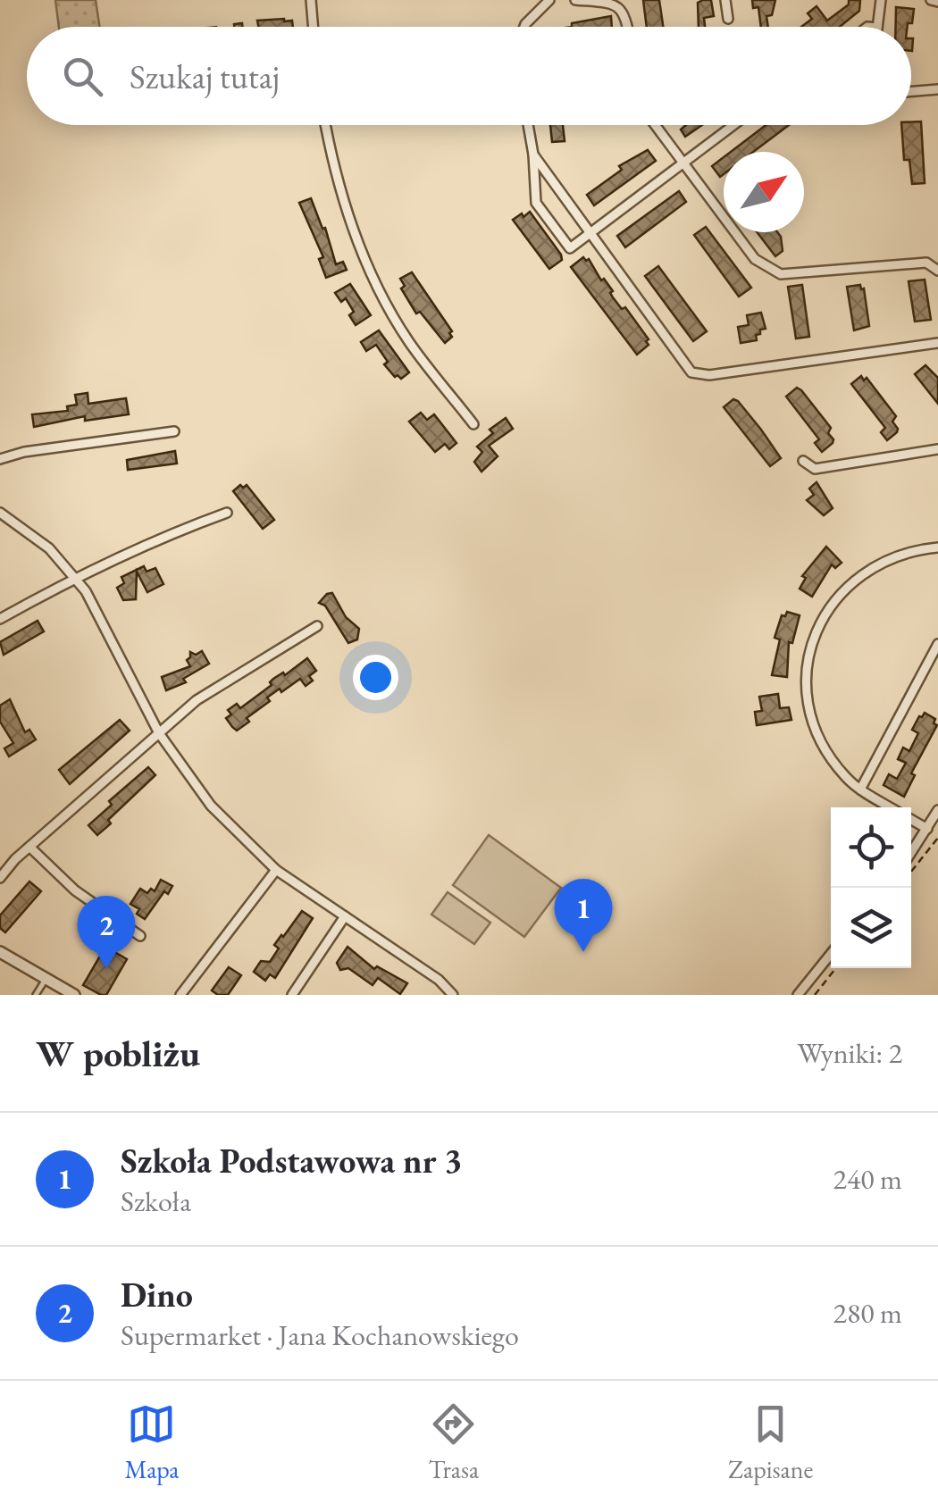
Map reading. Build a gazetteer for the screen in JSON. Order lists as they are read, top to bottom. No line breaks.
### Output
{"north":"top right","page":{"search":"Szukaj tutaj","pins":["1","2"],"heading":["W pobliżu","Wyniki: 2"],"list":[{"mark":"1","name":"Szkoła Podstawowa nr 3","note":"Szkoła","value":"240 m"},{"mark":"2","name":"Dino","note":"Supermarket · Jana Kochanowskiego","value":"280 m"}],"nav":["Mapa","Trasa","Zapisane"]}}
